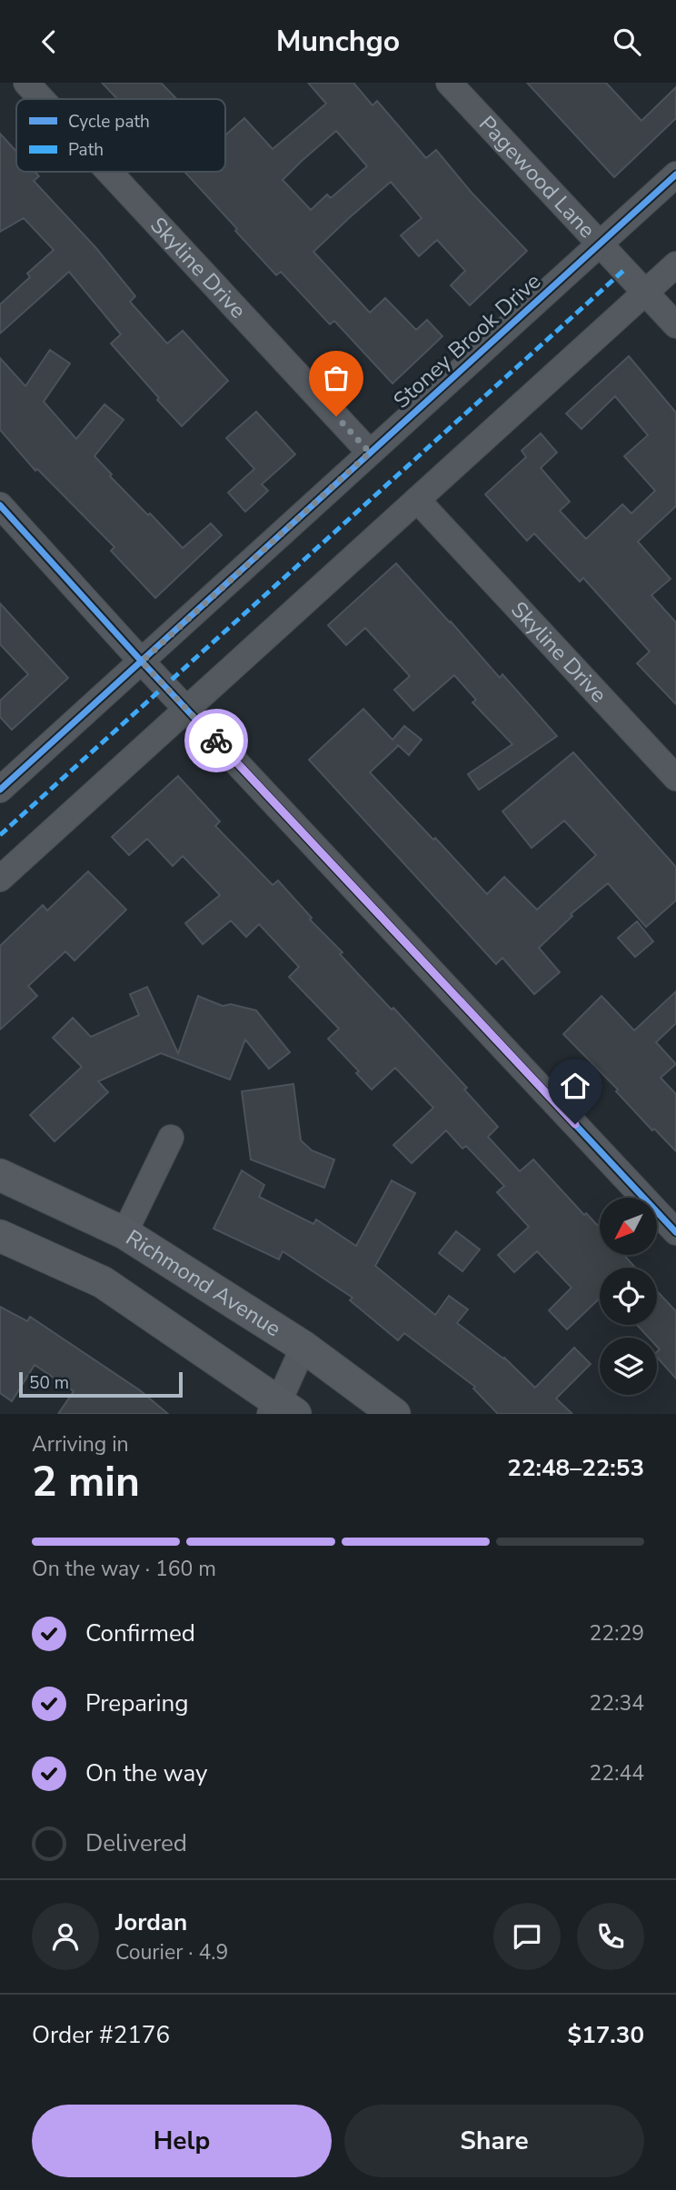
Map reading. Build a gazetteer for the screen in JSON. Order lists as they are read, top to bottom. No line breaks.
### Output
{"streets":{"main road":["Richmond Avenue"],"street":["Pagewood Lane","Skyline Drive","Stoney Brook Drive"]},"crossings":[["Pagewood Lane","Stoney Brook Drive"],["Skyline Drive","Stoney Brook Drive"]],"legend":["Cycle path","Path"],"scale_bar":"50 m","north":"bottom left","page":{"header":"Munchgo","scale":"50 m","heading":["2 min","Arriving in","22:48–22:53"],"panel":["Jordan","Courier · 4.9","Order #2176","$17.30"],"bar":"On the way · 160 m","list":[["Confirmed","22:29"],["Preparing","22:34"],["On the way","22:44"],"Delivered"],"buttons":["Help","Share"]}}
